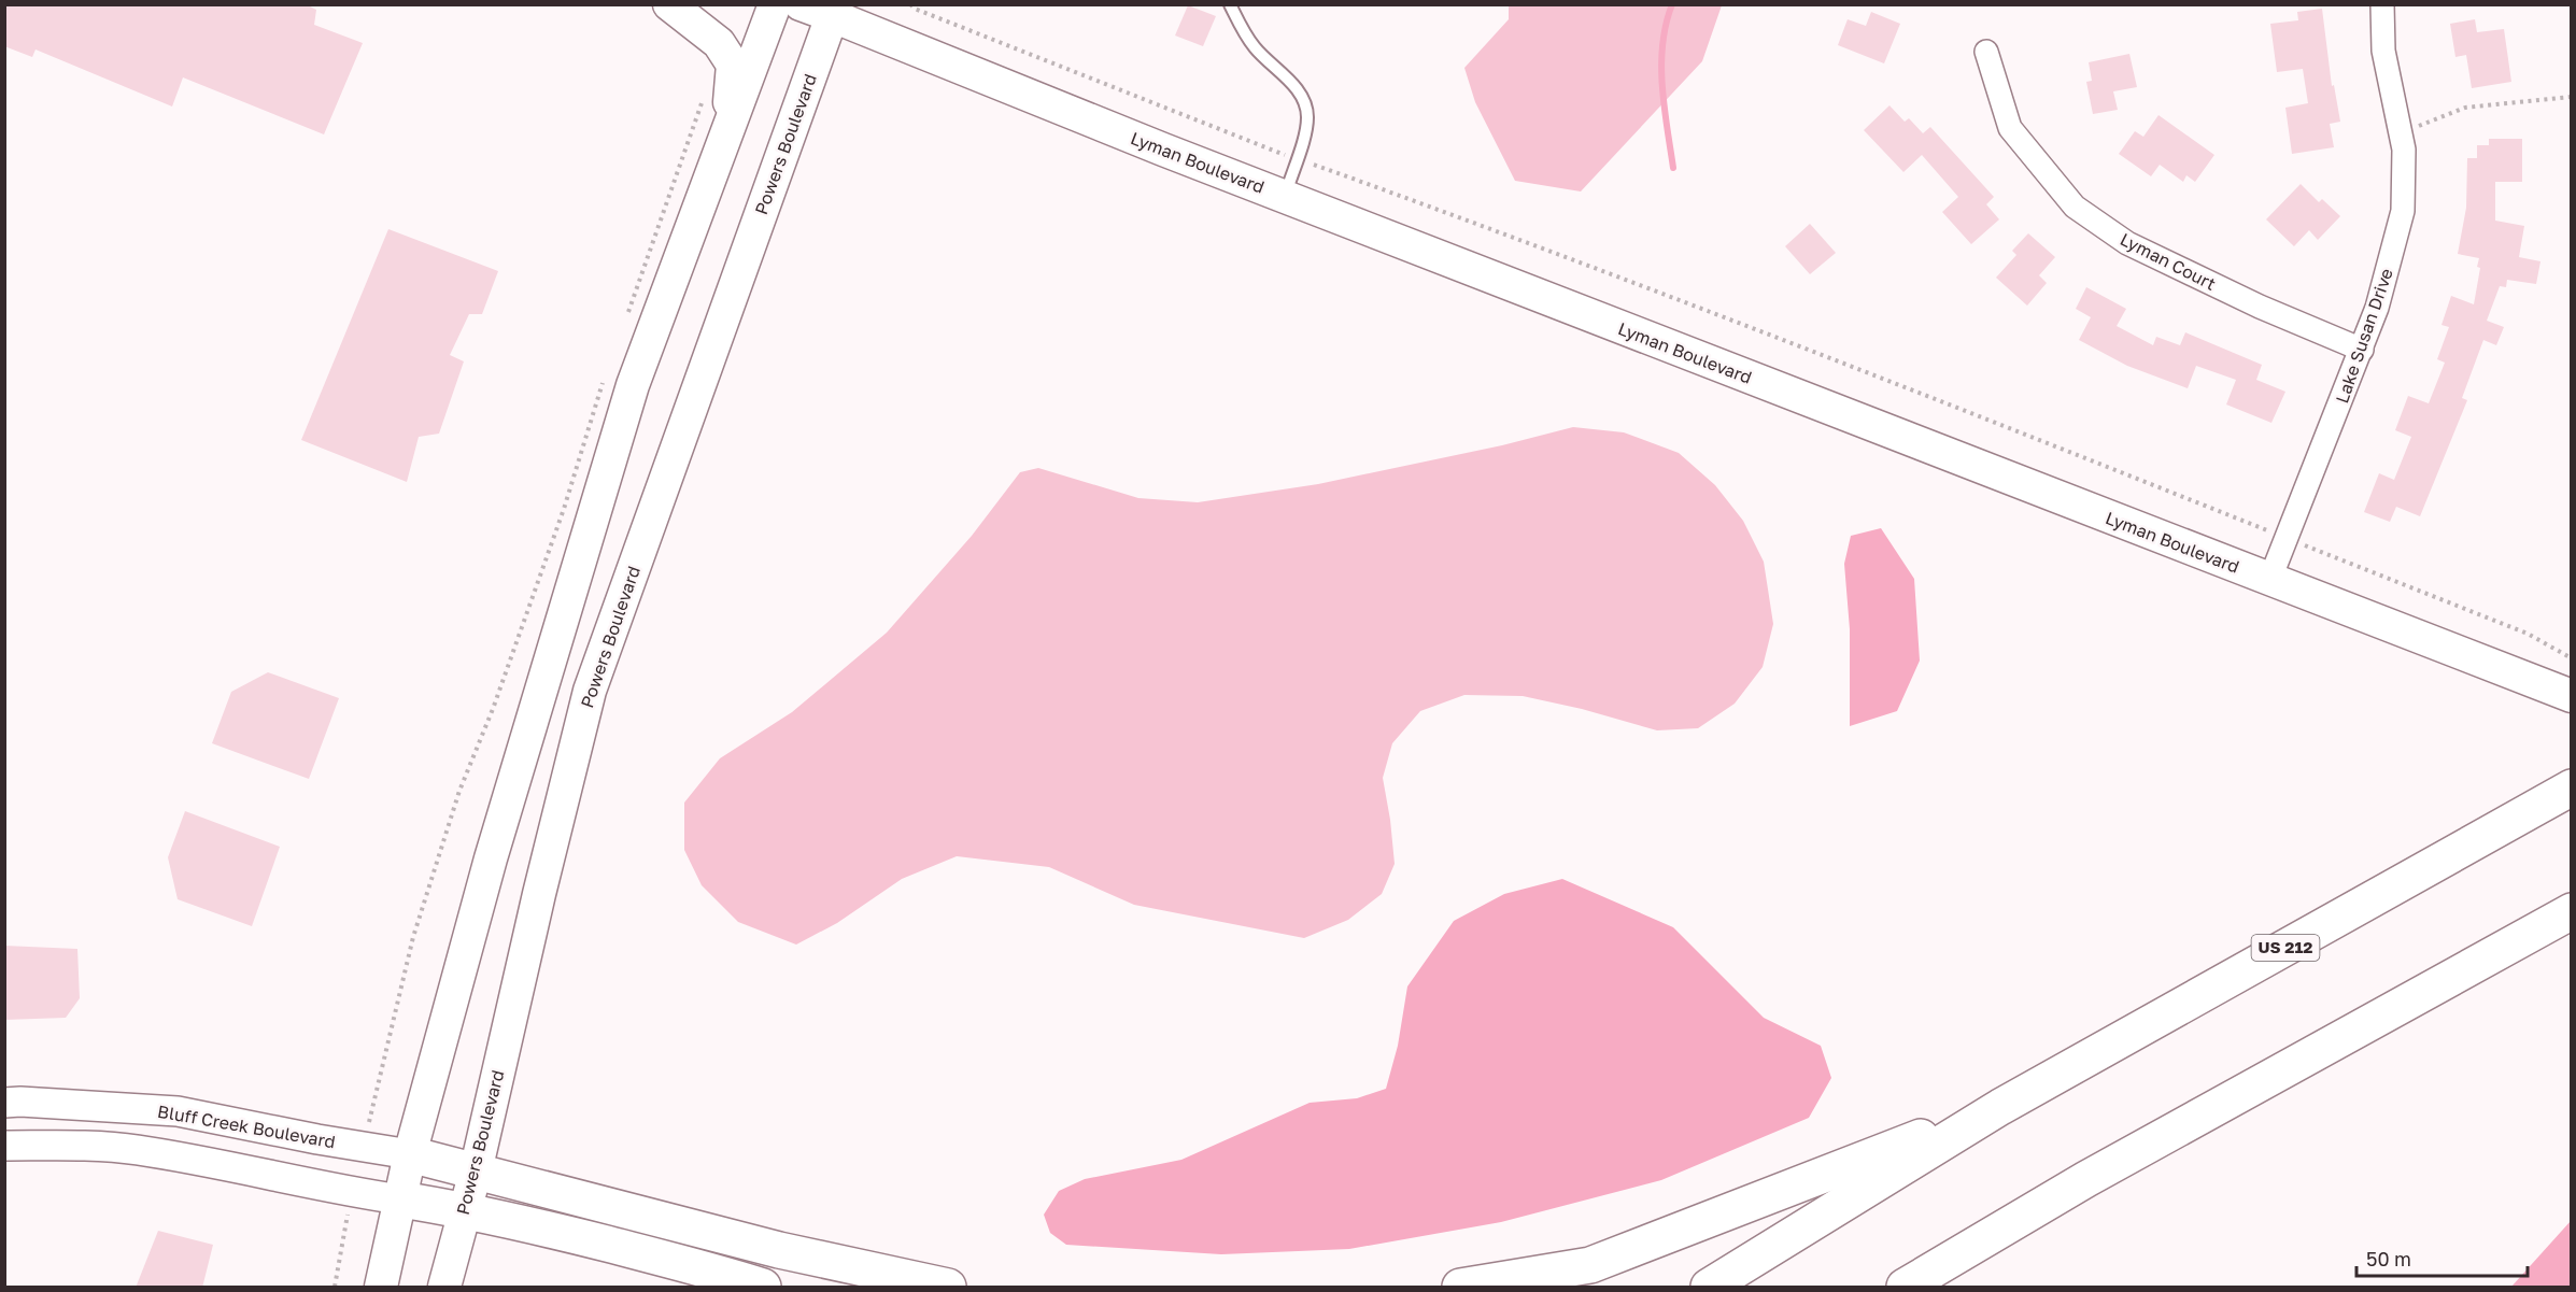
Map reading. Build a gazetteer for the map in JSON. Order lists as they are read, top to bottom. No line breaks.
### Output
{"streets":{"highway":["US 212"],"main road":["Powers Boulevard","Lyman Boulevard"],"street":["Lyman Court","Lake Susan Drive","Bluff Creek Boulevard"]},"crossings":[["Powers Boulevard","Lyman Boulevard"],["Lyman Boulevard","Lake Susan Drive"],["Lyman Court","Lake Susan Drive"]],"scale_bar":"50 m"}
